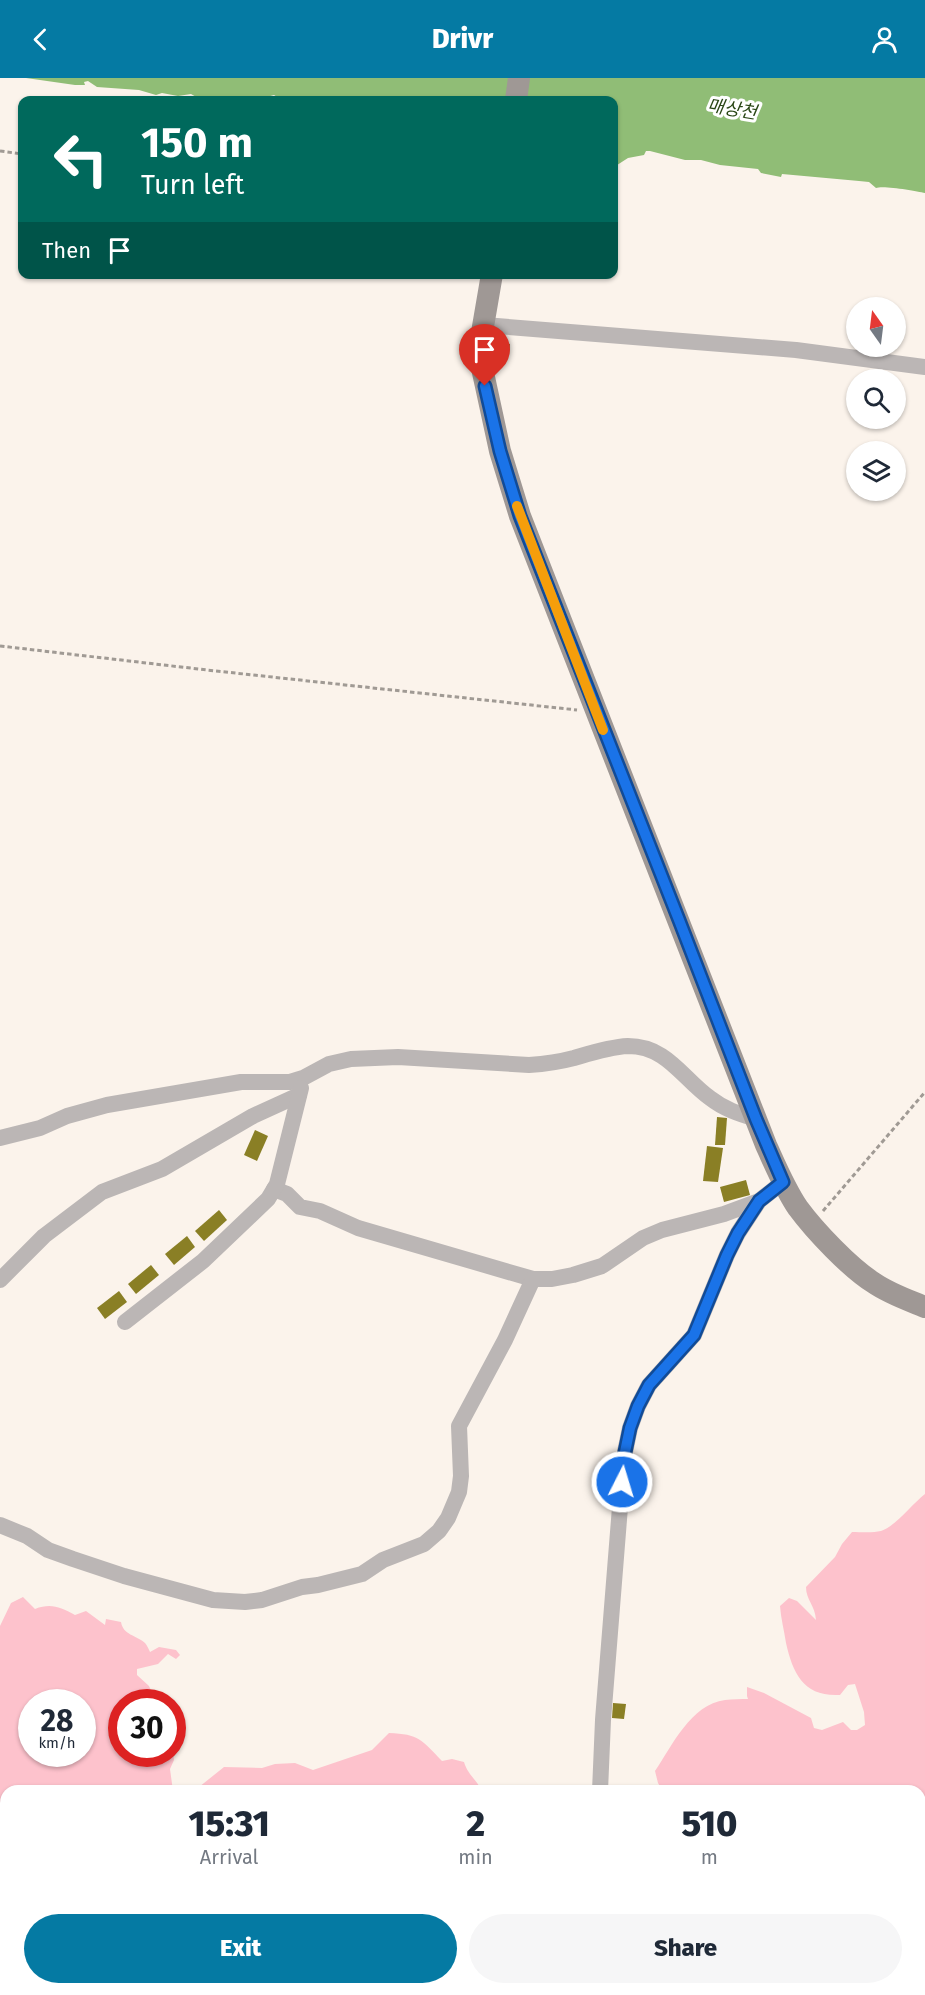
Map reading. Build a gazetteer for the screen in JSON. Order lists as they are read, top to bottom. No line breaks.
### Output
{"water":["매상천"],"north":"top","page":{"header":"Drivr","turn":["150 m","Turn left"],"then":"Then","speed":"28 km/h","limit":"30","eta":["15:31","Arrival","2","min","510","m"],"buttons":["Exit","Share"]}}
